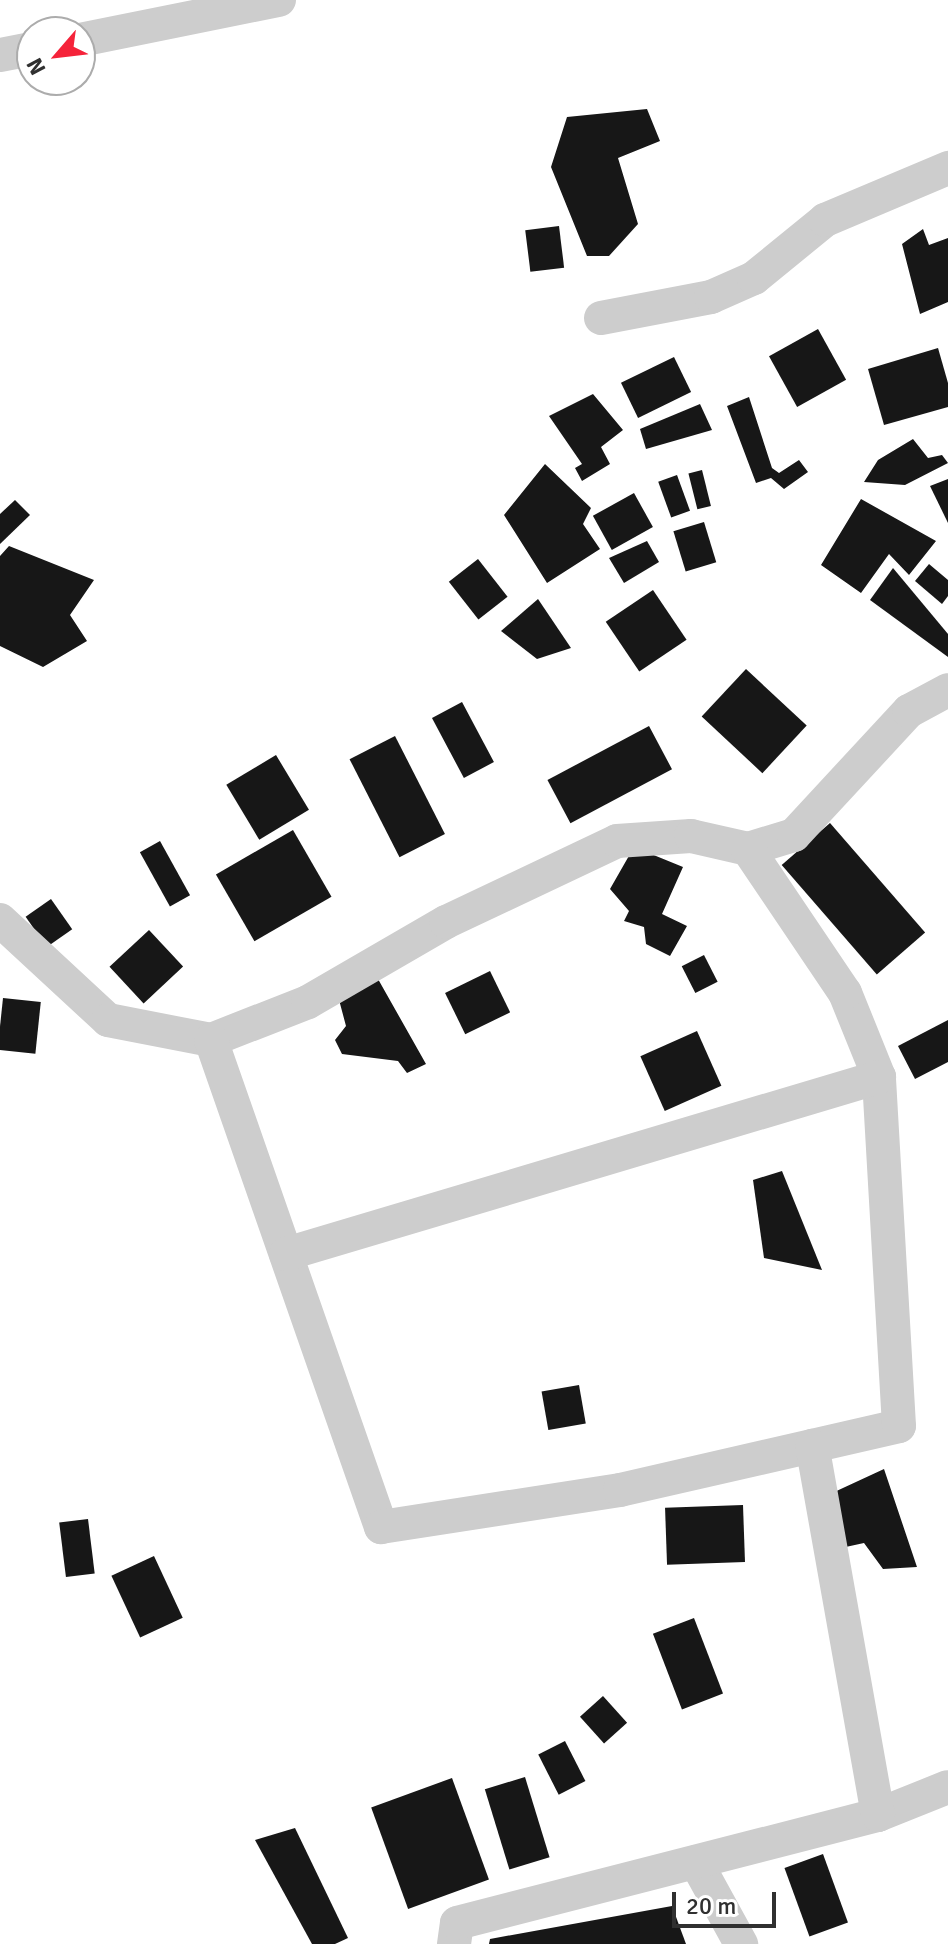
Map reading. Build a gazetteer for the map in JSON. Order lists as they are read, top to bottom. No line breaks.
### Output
{"scale_bar":"20 m","north":"bottom left"}
